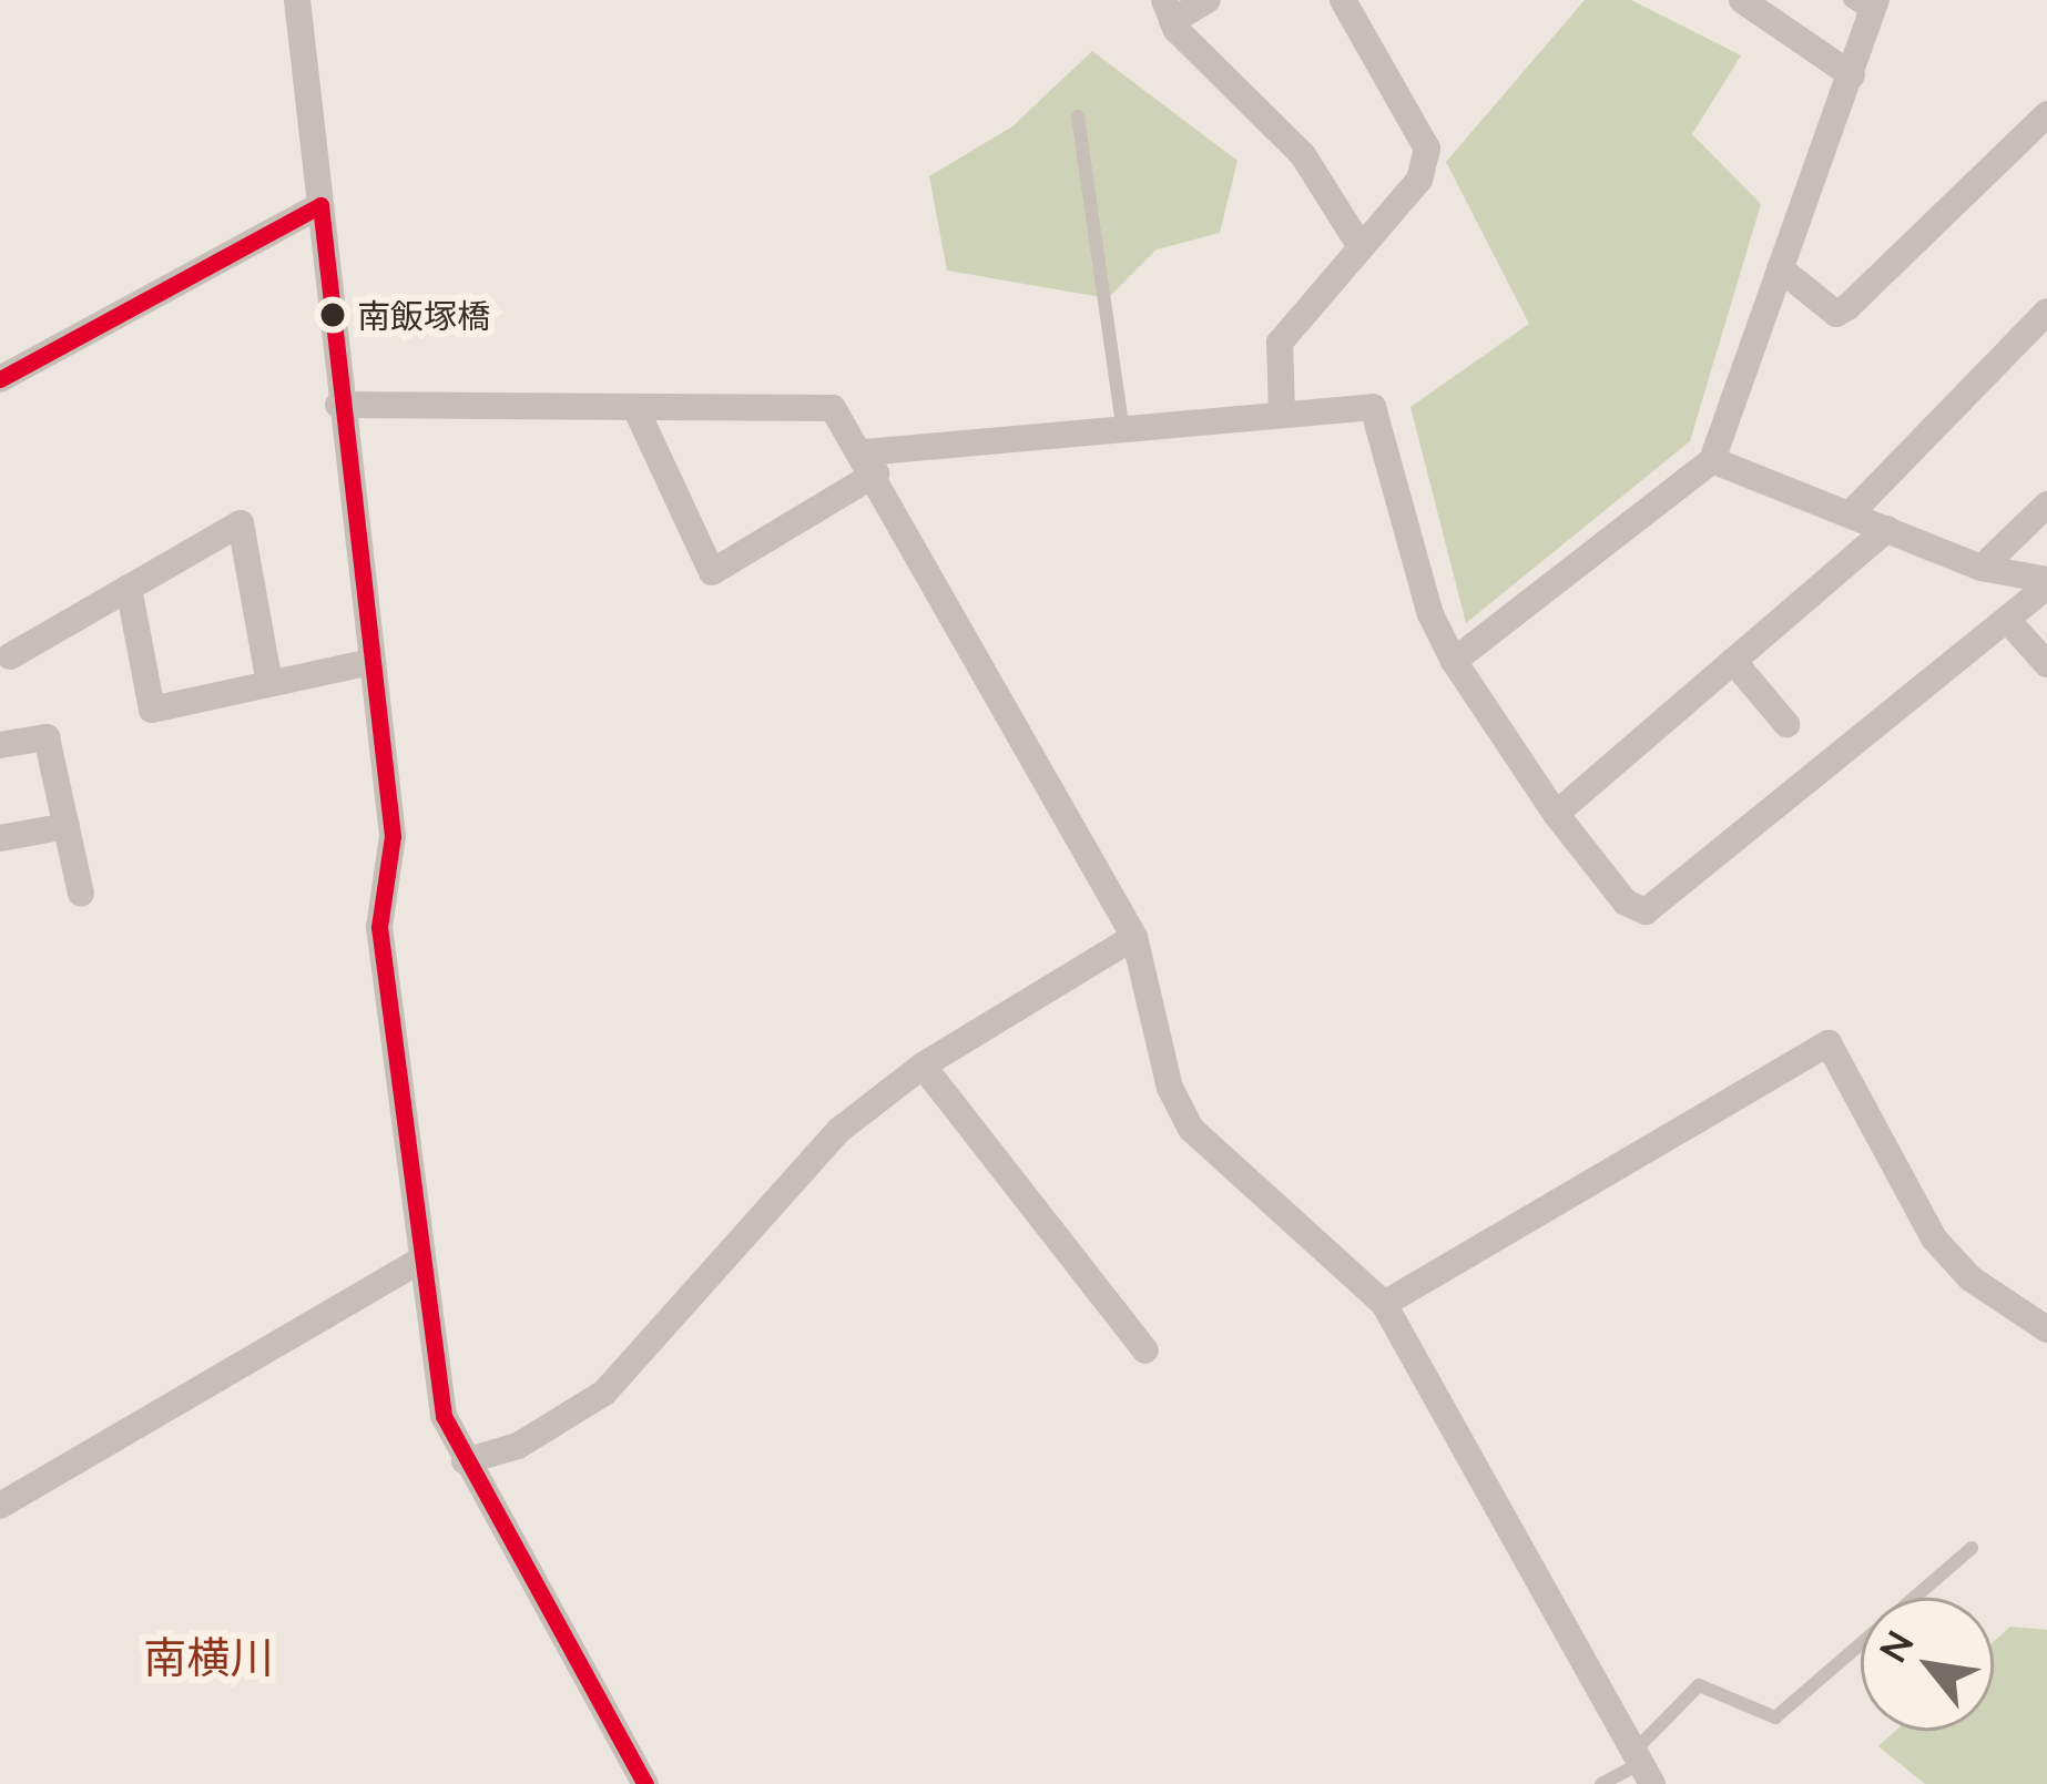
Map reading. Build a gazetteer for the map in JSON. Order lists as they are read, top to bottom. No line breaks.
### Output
{"districts":["南横川"],"places":["南飯塚橋"],"north":"top left"}
